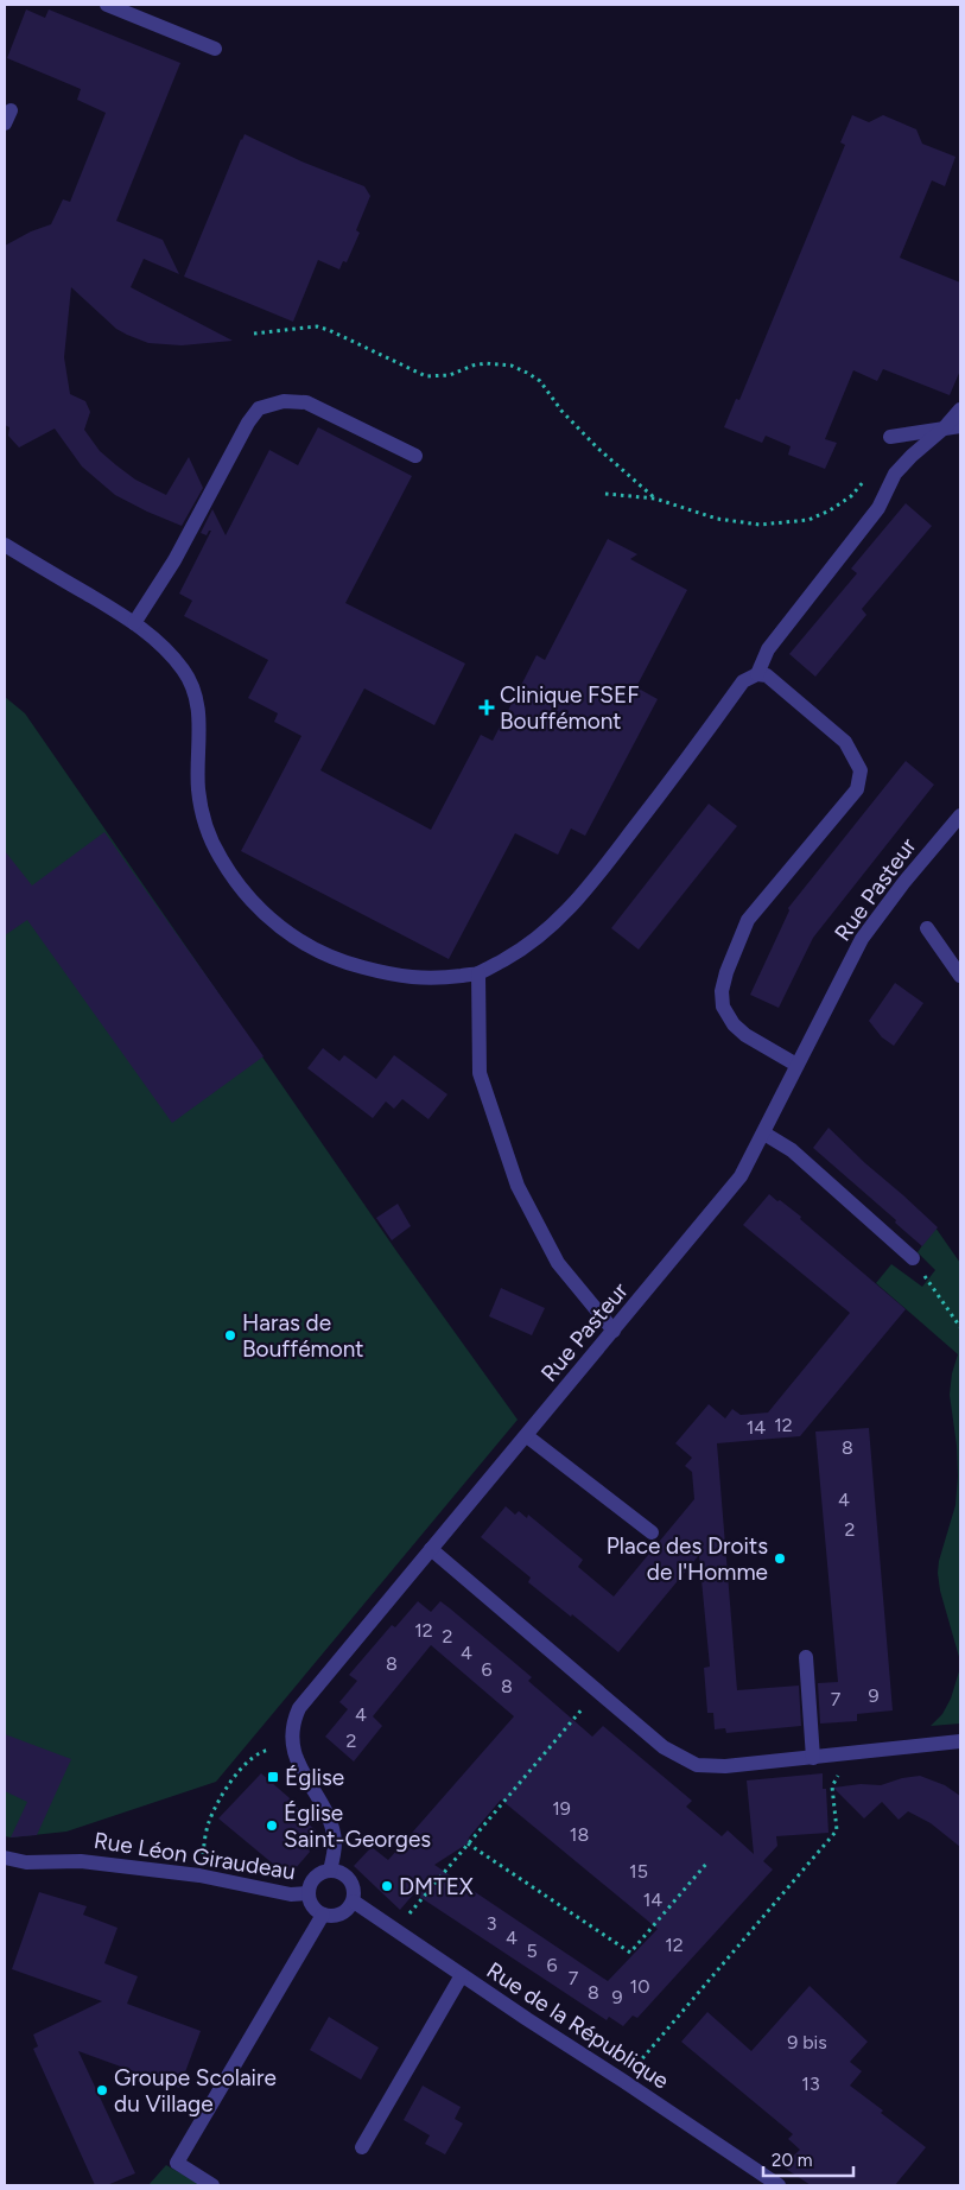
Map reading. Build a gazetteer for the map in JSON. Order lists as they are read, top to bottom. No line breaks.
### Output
{"streets":{"street":["Rue Pasteur","Rue Léon Giraudeau","Rue de la République"]},"crossings":[["Rue Léon Giraudeau","Rue de la République"]],"places":{"health":["Clinique FSEF Bouffémont"],"other":["Haras de Bouffémont","Place des Droits de l'Homme","Église Saint-Georges","DMTEX","Groupe Scolaire du Village"],"transit":["Église"]},"house_numbers":["12","14","8","4","2","12","2","4","8","6","8","9","7","4","2","19","18","15","14","3","4","12","5","6","7","10","8","9","9 bis","13"],"scale_bar":"20 m"}
